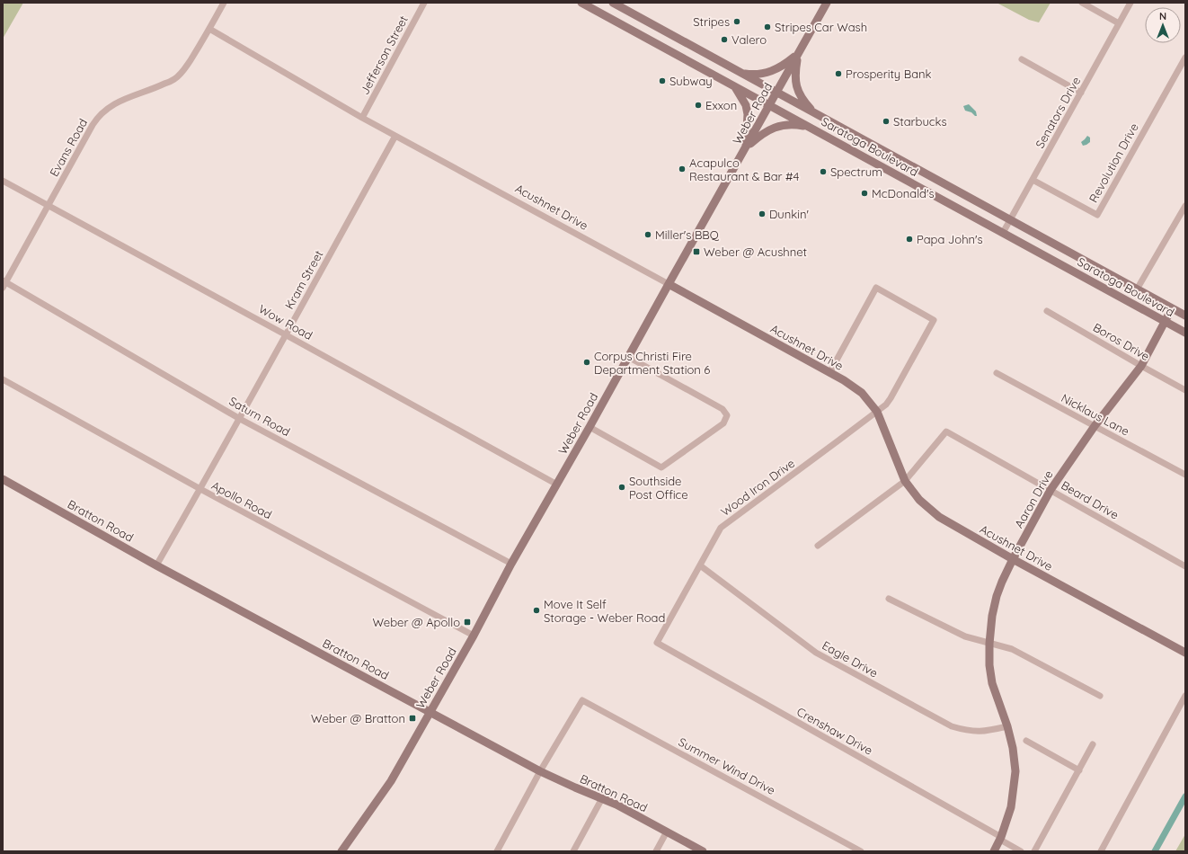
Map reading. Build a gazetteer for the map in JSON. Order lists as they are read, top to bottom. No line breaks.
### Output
{"streets":{"main road":["Weber Road","Saratoga Boulevard","Acushnet Drive","Aaron Drive","Bratton Road"],"street":["Jefferson Street","Senators Drive","Evans Road","Revolution Drive","Kram Street","Wow Road","Boros Drive","Nicklaus Lane","Saturn Road","Wood Iron Drive","Apollo Road","Beard Drive","Eagle Drive","Crenshaw Drive","Summer Wind Drive"]},"crossings":[["Jefferson Street","Acushnet Drive"],["Senators Drive","Saratoga Boulevard"],["Senators Drive","Revolution Drive"],["Weber Road","Saratoga Boulevard"],["Weber Road","Acushnet Drive"],["Weber Road","Wow Road"],["Weber Road","Saturn Road"],["Weber Road","Apollo Road"],["Weber Road","Bratton Road"],["Saratoga Boulevard","Aaron Drive"],["Evans Road","Acushnet Drive"],["Evans Road","Wow Road"],["Evans Road","Saturn Road"],["Acushnet Drive","Kram Street"],["Acushnet Drive","Wood Iron Drive"],["Acushnet Drive","Aaron Drive"],["Acushnet Drive","Beard Drive"],["Kram Street","Wow Road"],["Kram Street","Saturn Road"],["Kram Street","Apollo Road"],["Kram Street","Bratton Road"],["Boros Drive","Aaron Drive"],["Nicklaus Lane","Aaron Drive"],["Wood Iron Drive","Eagle Drive"],["Wood Iron Drive","Crenshaw Drive"],["Aaron Drive","Beard Drive"],["Aaron Drive","Eagle Drive"],["Aaron Drive","Crenshaw Drive"],["Bratton Road","Summer Wind Drive"]],"places":{"other":["Stripes","Stripes Car Wash","Valero","Prosperity Bank","Subway","Exxon","Starbucks","Acapulco Restaurant & Bar #4","Spectrum","McDonald's","Dunkin'","Miller's BBQ","Papa John's","Corpus Christi Fire Department Station 6","Southside Post Office","Move It Self Storage - Weber Road"],"transit":["Weber @ Acushnet","Weber @ Apollo","Weber @ Bratton"]},"north":"top"}
